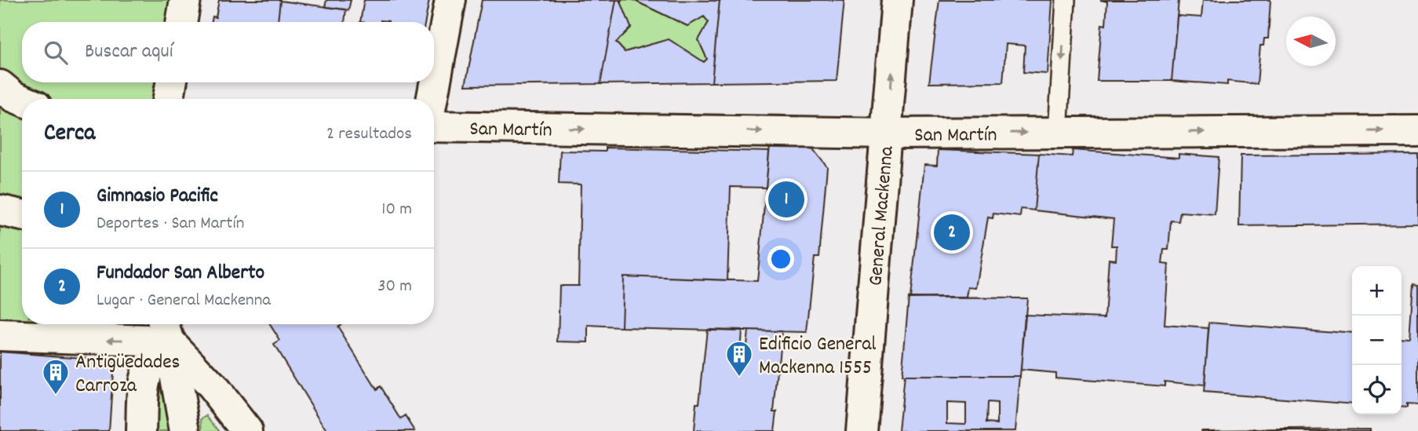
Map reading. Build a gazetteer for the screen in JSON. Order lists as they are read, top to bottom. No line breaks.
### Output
{"streets":{"main road":["San Martín","General Mackenna"]},"crossings":[["San Martín","General Mackenna"]],"one_way":["San Martín"],"places":{"building":["Edificio General Mackenna 1555","Antigüedades Carroza"]},"north":"left","page":{"search":"Buscar aquí","heading":["Cerca","2 resultados"],"list":[{"mark":"1","name":"Gimnasio Pacific","note":"Deportes · San Martín","value":"10 m"},{"mark":"2","name":"Fundador San Alberto","note":"Lugar · General Mackenna","value":"30 m"}],"pins":["1","2"],"map_buttons":["+","−"]}}
